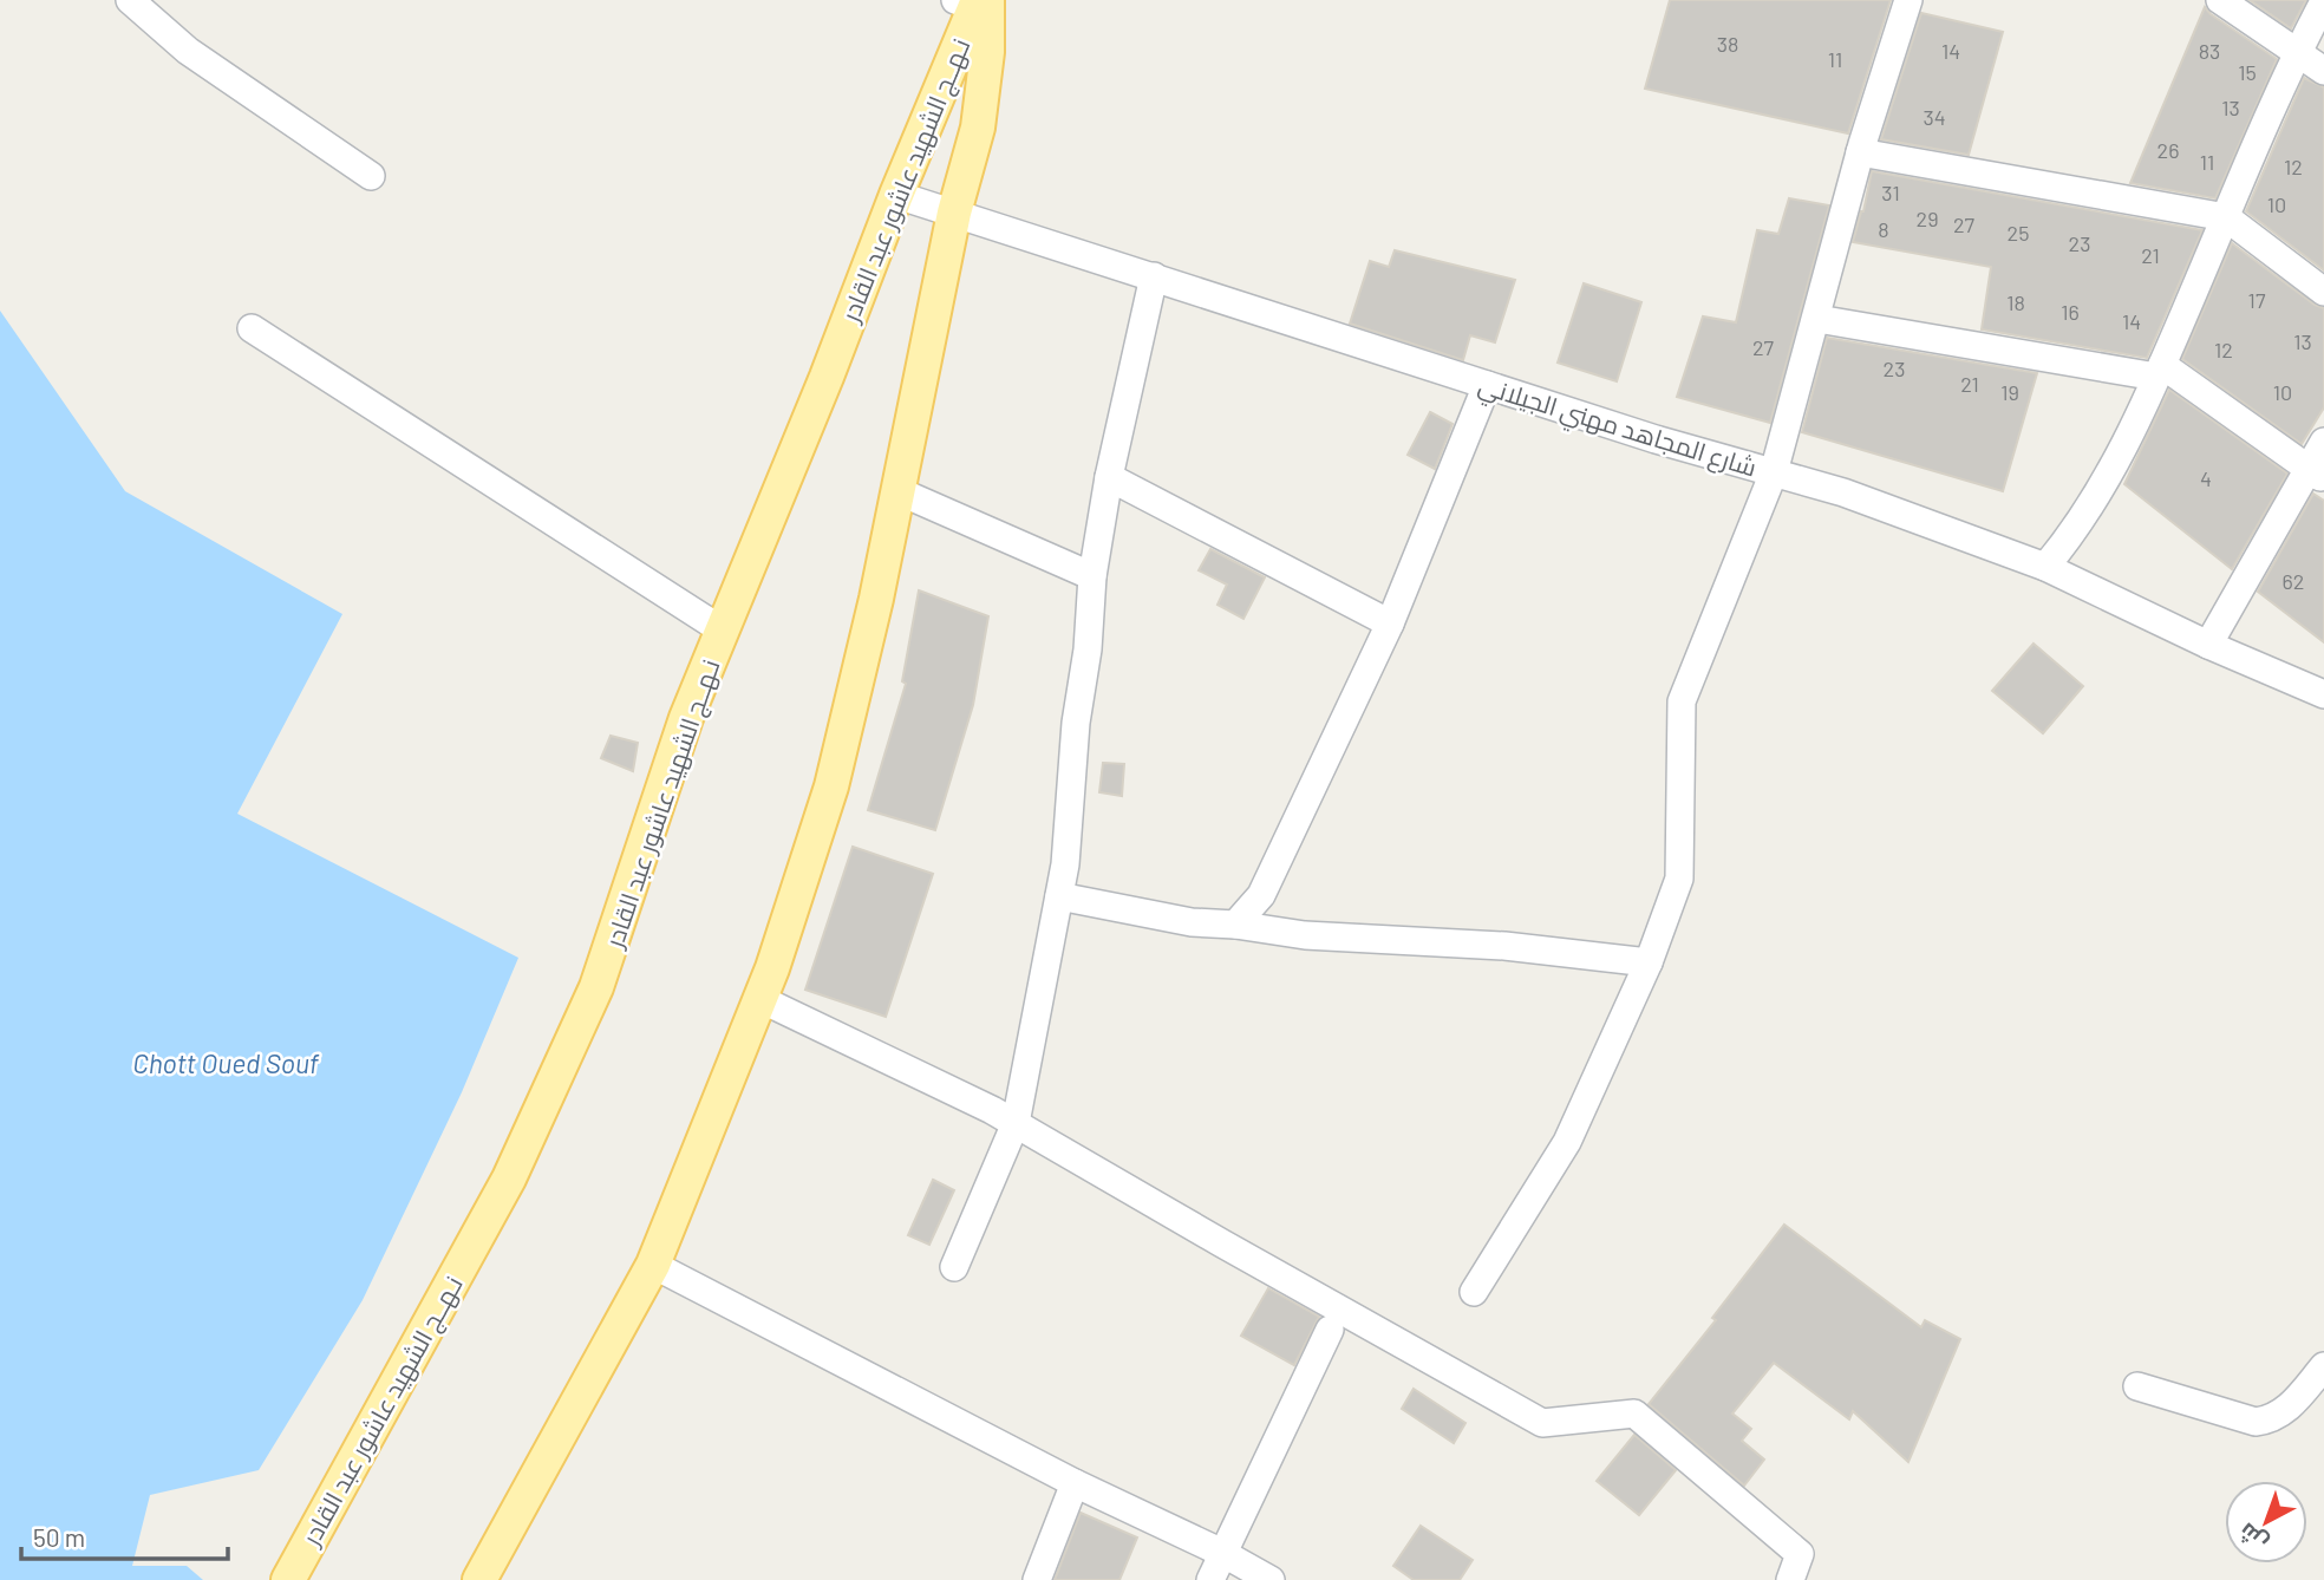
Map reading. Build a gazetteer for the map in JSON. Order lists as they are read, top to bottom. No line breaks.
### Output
{"streets":{"main road":["نـهــج الشهيد عاشور عبد القادر"],"street":["شارع المجاهد مهني الجيلاني"]},"crossings":[["نـهــج الشهيد عاشور عبد القادر","شارع المجاهد مهني الجيلاني"]],"water":["Chott Oued Souf"],"house_numbers":["38","14","83","11","15","13","34","26","11","12","31","10","29","27","8","25","23","21","17","18","16","14","13","27","12","23","21","19","10","4","62"],"scale_bar":"50 m","north":"bottom left"}
